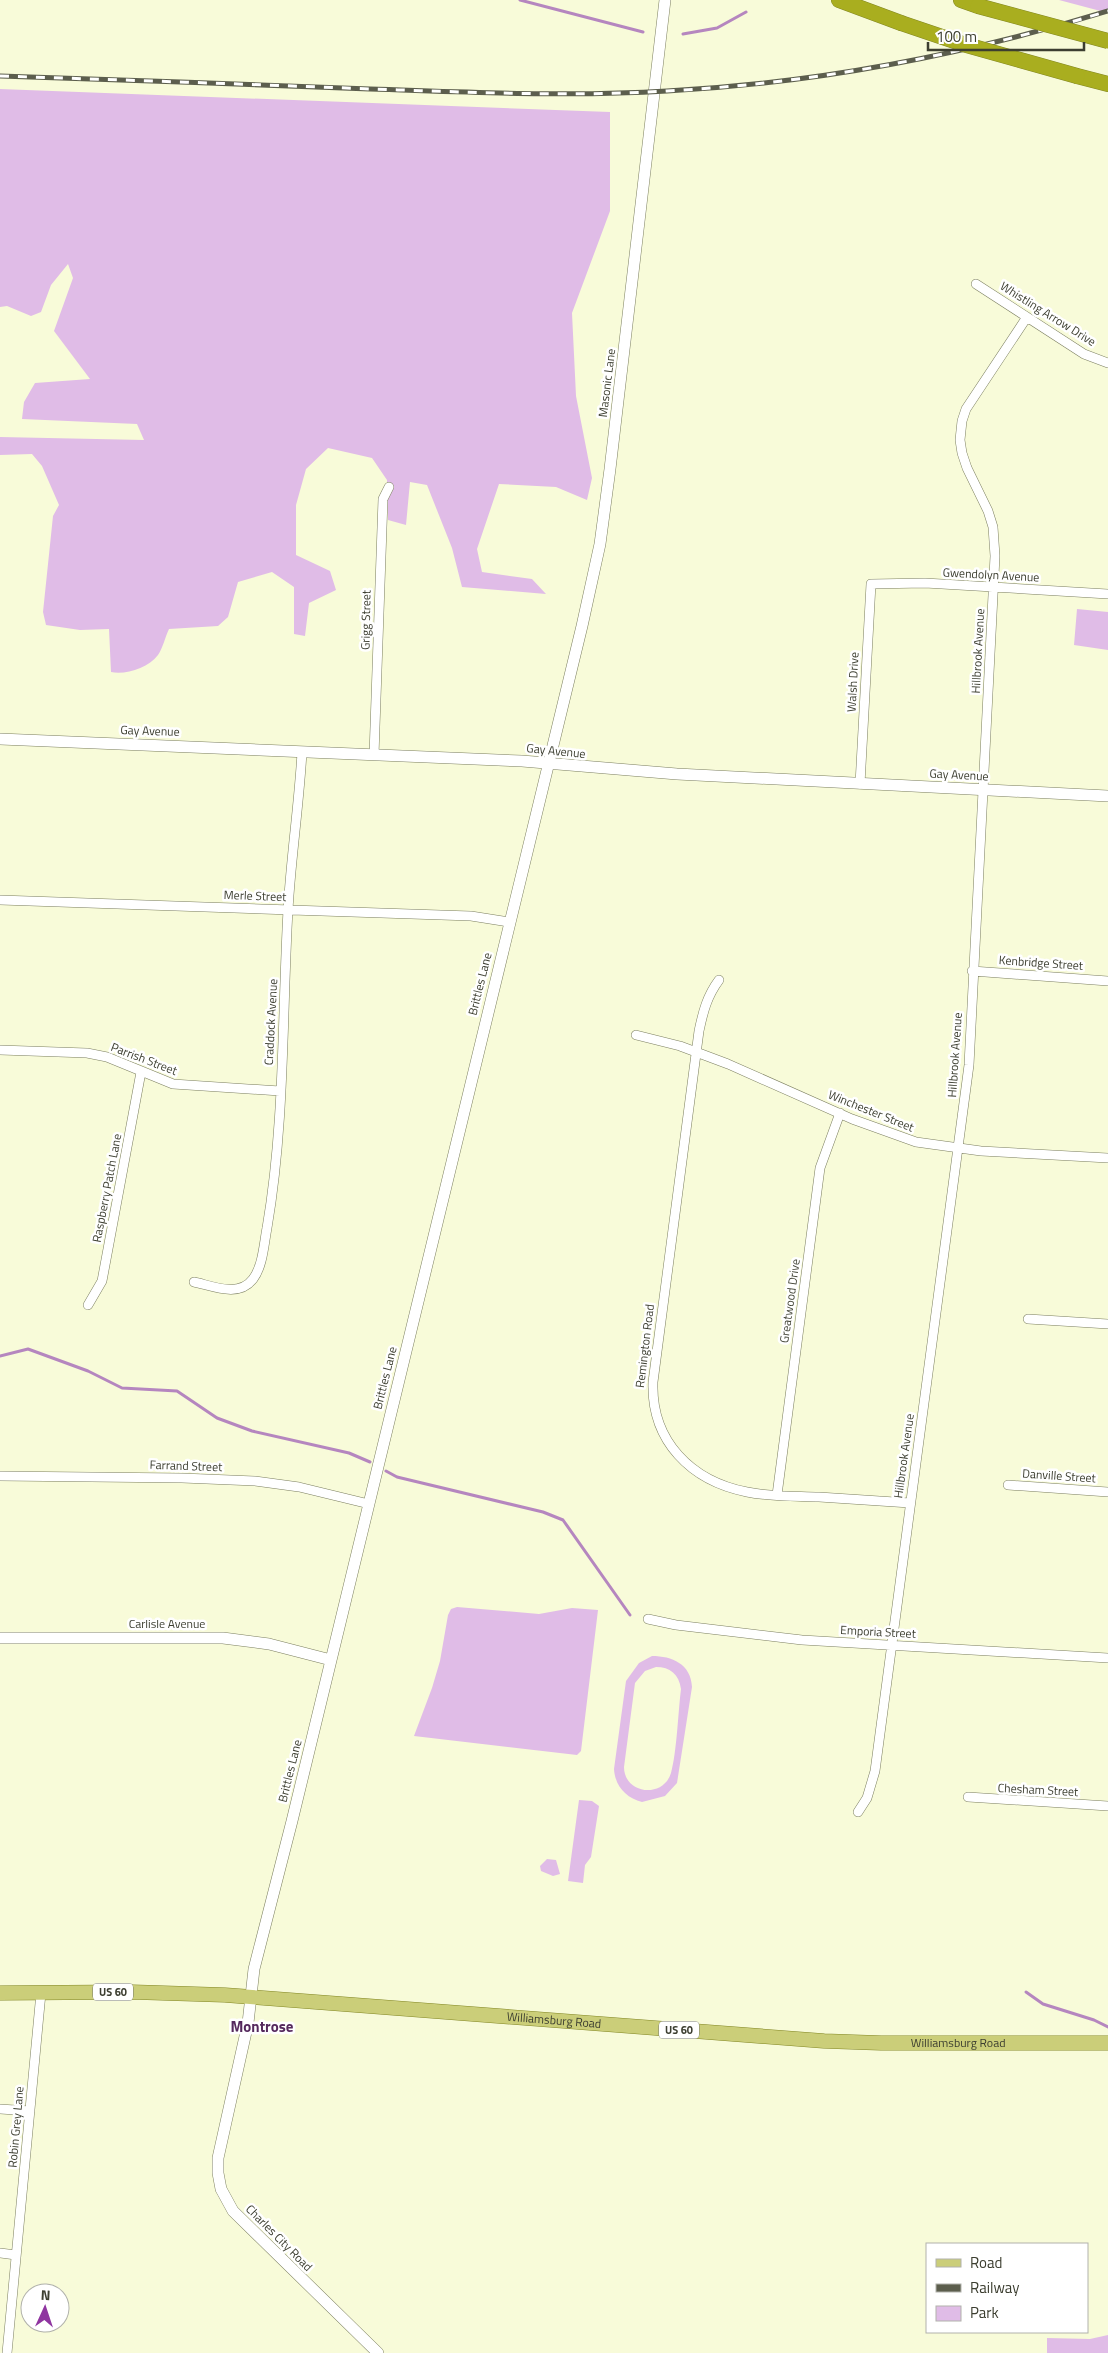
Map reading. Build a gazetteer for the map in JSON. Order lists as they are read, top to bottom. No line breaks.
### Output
{"streets":{"main road":["Masonic Lane","Gay Avenue","Brittles Lane","Carlisle Avenue","US 60","Williamsburg Road","Charles City Road"],"street":["Whistling Arrow Drive","Gwendolyn Avenue","Grigg Street","Hillbrook Avenue","Walsh Drive","Merle Street","Kenbridge Street","Craddock Avenue","Parrish Street","Winchester Street","Raspberry Patch Lane","Greatwood Drive","Remington Road","Farrand Street","Danville Street","Emporia Street","Chesham Street","Robin Grey Lane"]},"crossings":[["Whistling Arrow Drive","Hillbrook Avenue"],["Masonic Lane","Gay Avenue"],["Masonic Lane","Brittles Lane"],["Gwendolyn Avenue","Hillbrook Avenue"],["Gwendolyn Avenue","Walsh Drive"],["Grigg Street","Gay Avenue"],["Hillbrook Avenue","Gay Avenue"],["Hillbrook Avenue","Kenbridge Street"],["Hillbrook Avenue","Winchester Street"],["Hillbrook Avenue","Remington Road"],["Hillbrook Avenue","Emporia Street"],["Walsh Drive","Gay Avenue"],["Gay Avenue","Brittles Lane"],["Gay Avenue","Craddock Avenue"],["Merle Street","Brittles Lane"],["Merle Street","Craddock Avenue"],["Brittles Lane","Farrand Street"],["Brittles Lane","Carlisle Avenue"],["Brittles Lane","Williamsburg Road"],["Brittles Lane","Charles City Road"],["Craddock Avenue","Parrish Street"],["Parrish Street","Raspberry Patch Lane"],["Winchester Street","Greatwood Drive"],["Winchester Street","Remington Road"],["Greatwood Drive","Remington Road"],["Williamsburg Road","Robin Grey Lane"],["Williamsburg Road","Charles City Road"]],"districts":["Montrose"],"legend":["Road","Railway","Park"],"scale_bar":"100 m","north":"top"}
